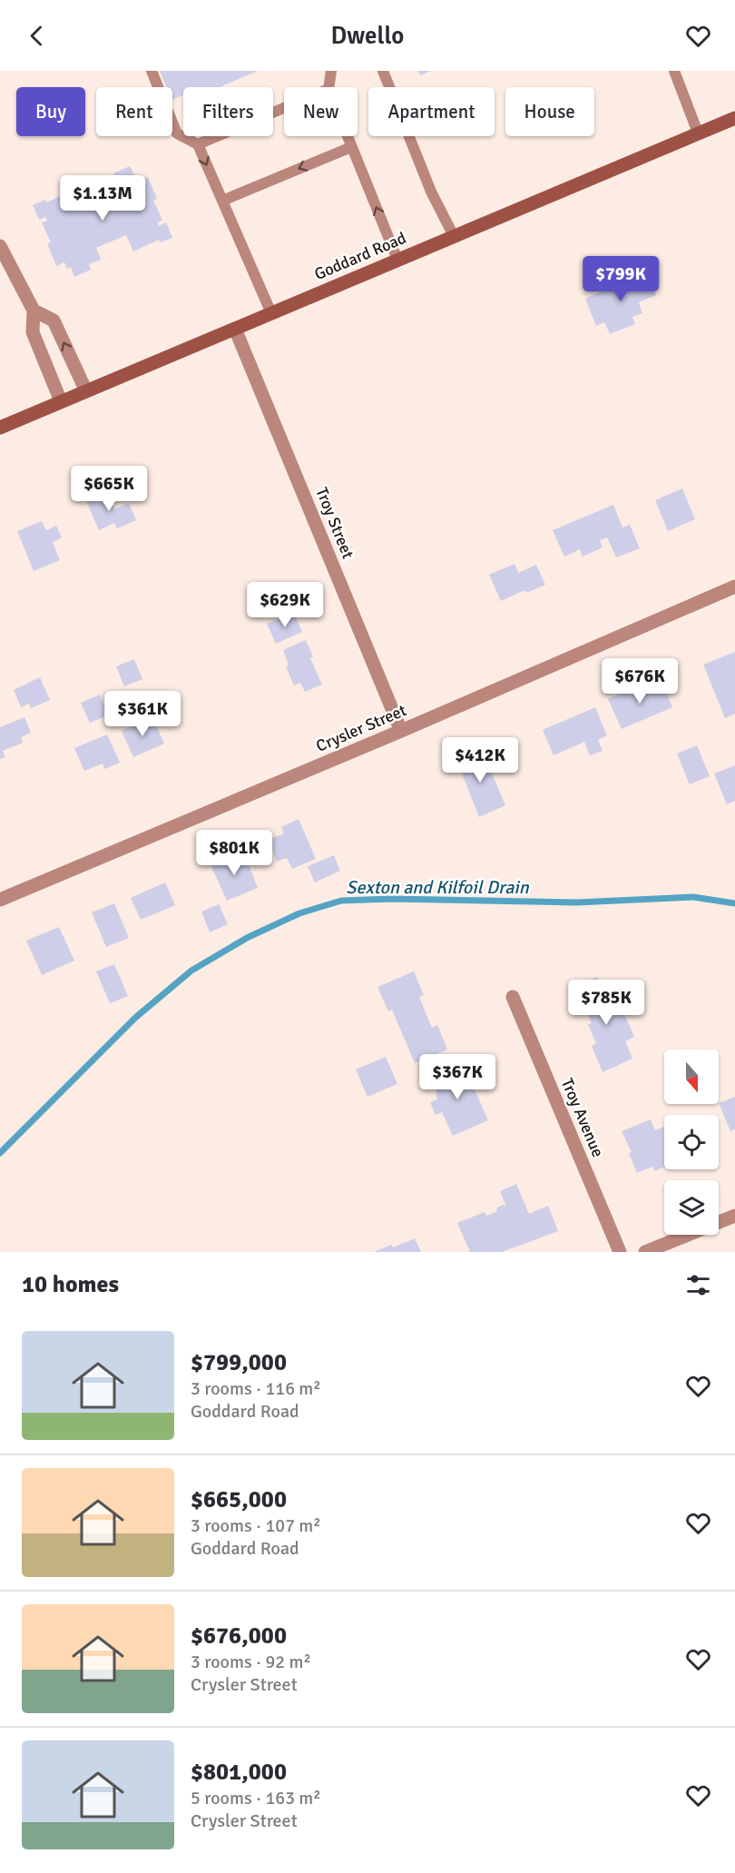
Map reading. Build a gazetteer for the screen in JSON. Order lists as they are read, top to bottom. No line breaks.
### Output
{"streets":{"main road":["Goddard Road"],"street":["Troy Street","Crysler Street","Troy Avenue"]},"crossings":[["Goddard Road","Troy Street"],["Troy Street","Crysler Street"]],"water":["Sexton and Kilfoil Drain"],"north":"bottom","page":{"header":"Dwello","chip":["Buy","Rent","Filters","New","Apartment","House"],"price":["$1.13M","$799K","$665K","$629K","$676K","$361K","$412K","$801K","$785K","$367K"],"heading":"10 homes","list":[{"name":"$799,000","note":"3 rooms · 116 m² · Goddard Road"},{"name":"$665,000","note":"3 rooms · 107 m² · Goddard Road"},{"name":"$676,000","note":"3 rooms · 92 m² · Crysler Street"},{"name":"$801,000","note":"5 rooms · 163 m² · Crysler Street"}]}}
